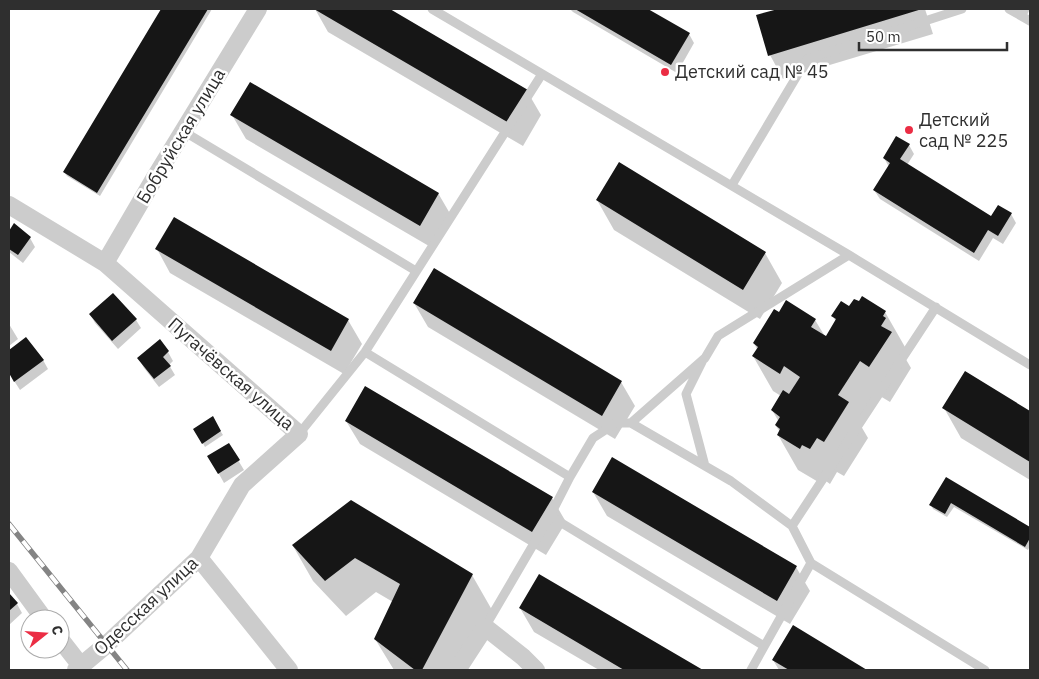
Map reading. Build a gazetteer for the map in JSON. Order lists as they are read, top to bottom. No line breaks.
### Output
{"streets":{"street":["Бобруйская улица","Пугачёвская улица","Одесская улица"]},"crossings":[["Бобруйская улица","Пугачёвская улица"],["Пугачёвская улица","Одесская улица"]],"places":["Детский сад № 45","Детский сад № 225"],"scale_bar":"50 m","north":"right"}
